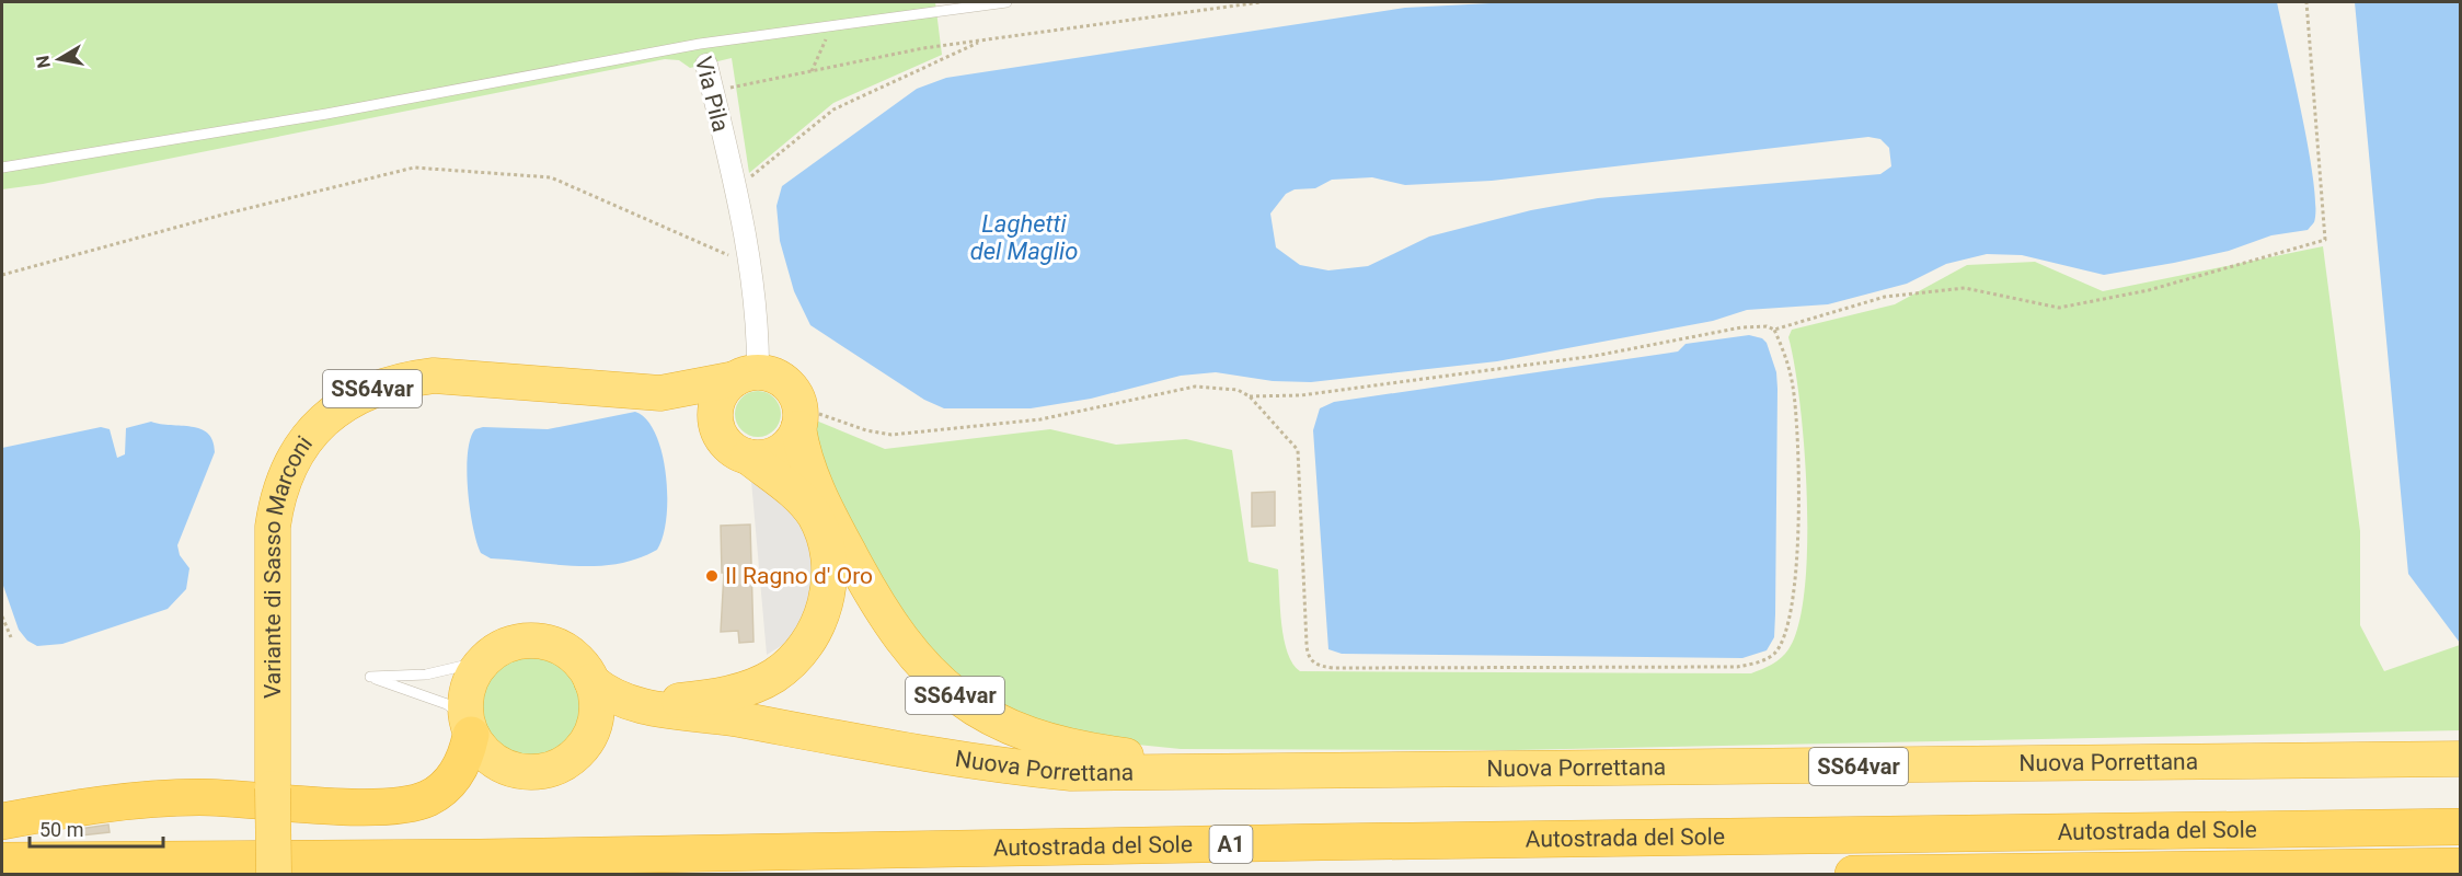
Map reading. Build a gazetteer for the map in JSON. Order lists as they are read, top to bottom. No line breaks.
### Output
{"streets":{"highway":["SS64var","Variante di Sasso Marconi","Nuova Porrettana","Autostrada del Sole","A1"],"street":["Via Pila"]},"crossings":[["Via Pila","SS64var"],["SS64var","Variante di Sasso Marconi"],["SS64var","Nuova Porrettana"]],"water":["Laghetti del Maglio"],"places":["Il Ragno d' Oro"],"scale_bar":"50 m","north":"left"}
